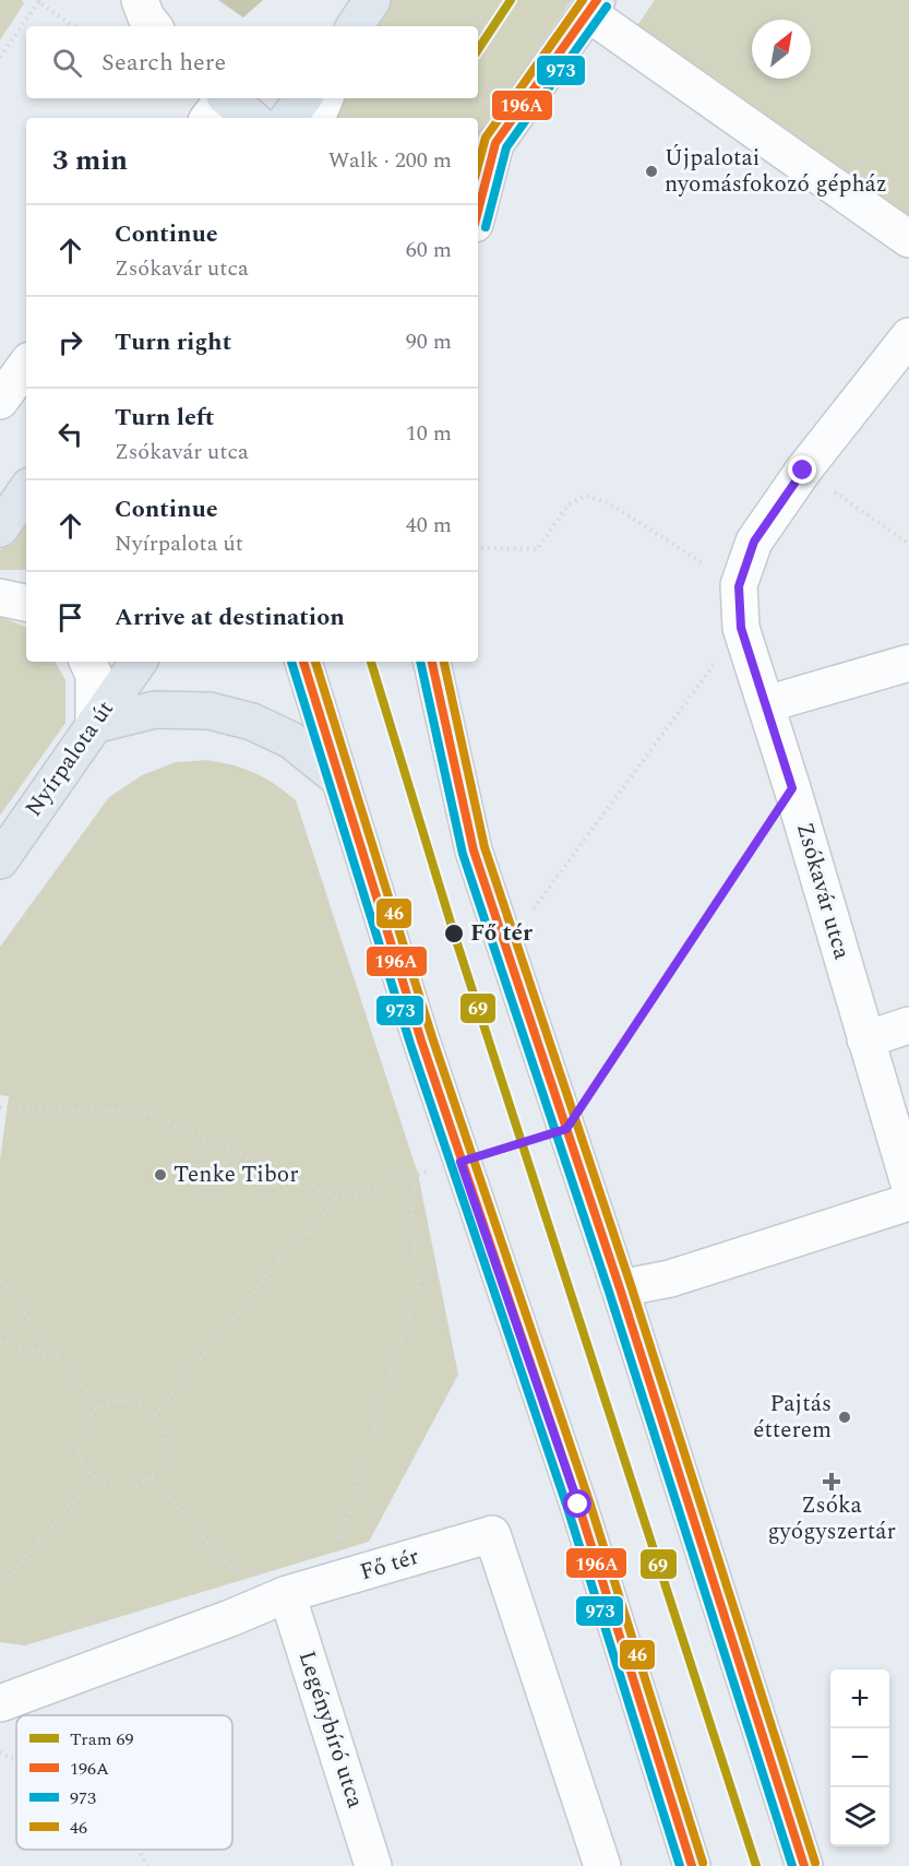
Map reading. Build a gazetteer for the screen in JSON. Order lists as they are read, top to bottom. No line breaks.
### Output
{"streets":{"main road":["Nyírpalota út"],"street":["Zsókavár utca","Fő tér","Legénybíró utca"]},"crossings":[["Fő tér","Legénybíró utca"]],"places":{"other":["Újpalotai nyomásfokozó gépház","Fő tér","Tenke Tibor","Pajtás étterem"],"health":["Zsóka gyógyszertár"]},"lines":["tram line 69","transit line 196A","transit line 46","transit line 973"],"legend":["Tram 69","196A","973","46"],"north":"top right","page":{"search":"Search here","heading":["3 min","Walk · 200 m"],"list":[["Continue","Zsókavár utca","60 m"],["Turn right","90 m"],["Turn left","Zsókavár utca","10 m"],["Continue","Nyírpalota út","40 m"],"Arrive at destination"],"map_buttons":["+","−"]}}
